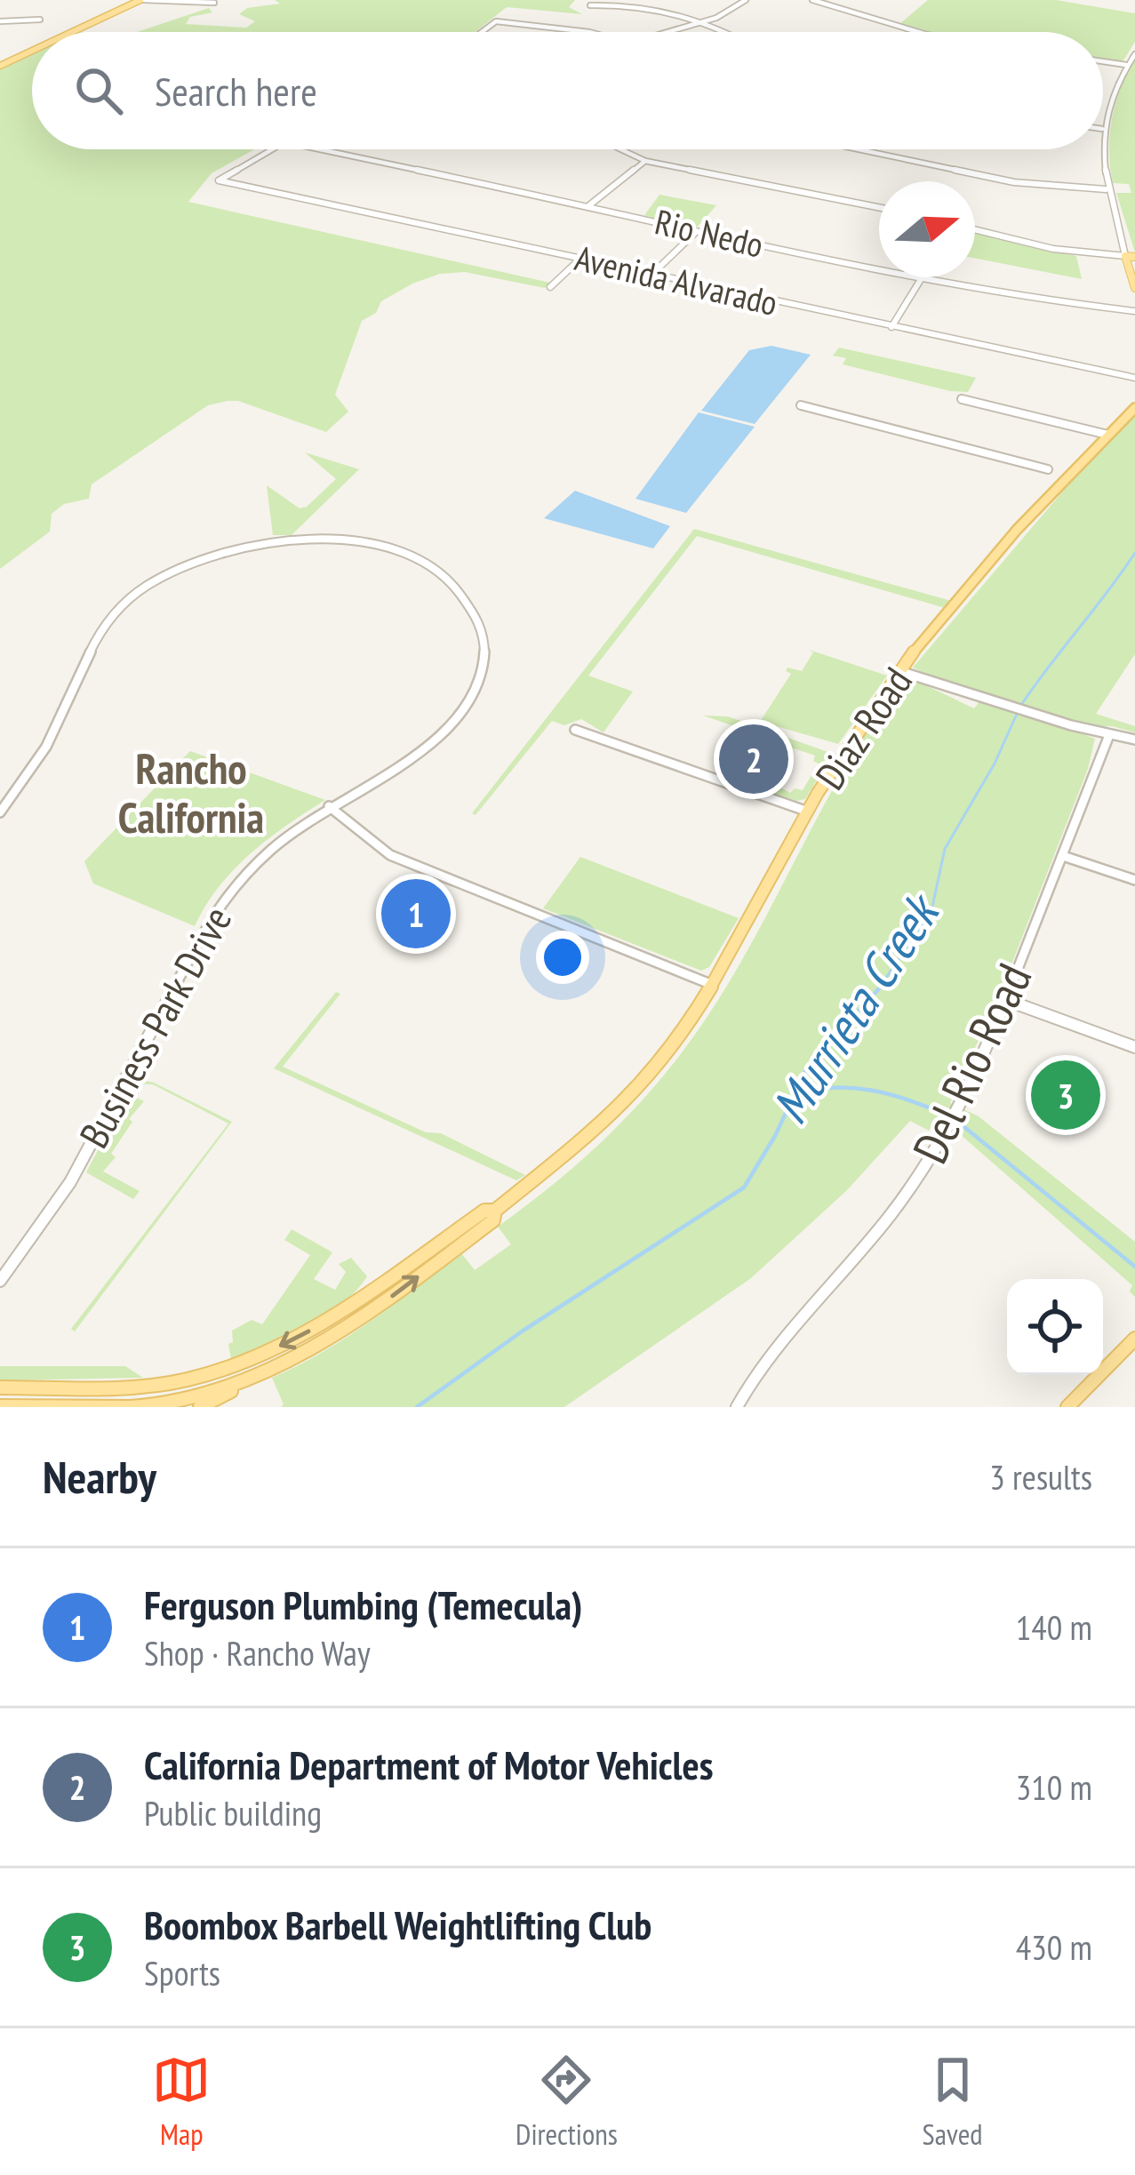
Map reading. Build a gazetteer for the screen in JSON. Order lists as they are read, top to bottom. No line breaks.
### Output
{"streets":{"main road":["Diaz Road"],"street":["Rio Nedo","Avenida Alvarado","Business Park Drive","Del Rio Road"]},"districts":["Rancho California"],"water":["Murrieta Creek"],"north":"right","page":{"search":"Search here","pins":["2","1","3"],"heading":["Nearby","3 results"],"list":[{"mark":"1","name":"Ferguson Plumbing (Temecula)","note":"Shop · Rancho Way","value":"140 m"},{"mark":"2","name":"California Department of Motor Vehicles","note":"Public building","value":"310 m"},{"mark":"3","name":"Boombox Barbell Weightlifting Club","note":"Sports","value":"430 m"}],"nav":["Map","Directions","Saved"]}}
